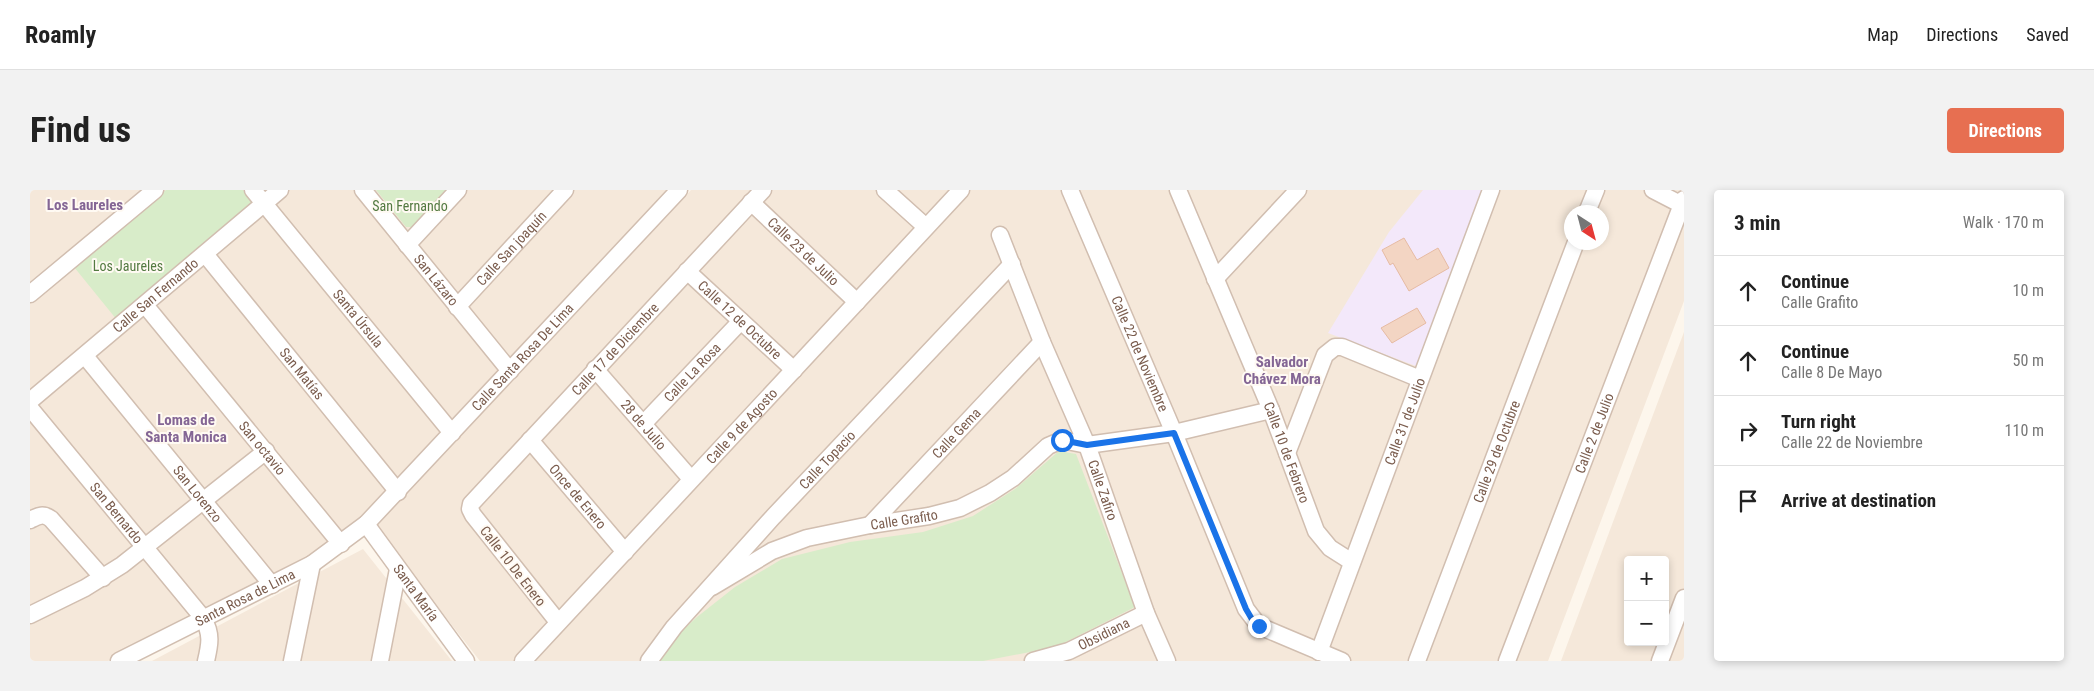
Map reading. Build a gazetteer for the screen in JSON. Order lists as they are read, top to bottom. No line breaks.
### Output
{"streets":{"street":["Calle San joaquín","Calle 23 de Julio","San Lázaro","Calle San Fernando","Santa Úrsula","Calle 12 de Octubre","Calle 17 de Diciembre","Calle 22 de Noviembre","Calle Santa Rosa De Lima","Calle La Rosa","San Matías","Calle 31 de Julio","28 de Julio","Calle 9 de Agosto","Calle Gema","Calle 2 de Julio","San octavio","Calle 10 de Febrero","Calle 29 de Octubre","Calle Topacio","Calle Zafiro","San Lorenzo","Once de Enero","San Bernardo","Calle Grafito","Calle 10 De Enero","Santa María","Santa Rosa de Lima","Obsidiana"]},"crossings":[["Calle San joaquín","San Lázaro"],["Calle 23 de Julio","Calle 17 de Diciembre"],["Calle 23 de Julio","Calle 9 de Agosto"],["San Lázaro","Calle Santa Rosa De Lima"],["Calle San Fernando","Santa Úrsula"],["Calle San Fernando","San Matías"],["Calle San Fernando","San octavio"],["Calle San Fernando","San Lorenzo"],["Santa Úrsula","Calle Santa Rosa De Lima"],["Calle 12 de Octubre","Calle 17 de Diciembre"],["Calle 12 de Octubre","Calle La Rosa"],["Calle 12 de Octubre","Calle 9 de Agosto"],["Calle 17 de Diciembre","28 de Julio"],["Calle 17 de Diciembre","Once de Enero"],["Calle 17 de Diciembre","Calle 10 De Enero"],["Calle 22 de Noviembre","Calle 31 de Julio"],["Calle 22 de Noviembre","Calle Grafito"],["Calle Santa Rosa De Lima","San Matías"],["Calle Santa Rosa De Lima","Santa María"],["Calle Santa Rosa De Lima","Santa Rosa de Lima"],["Calle La Rosa","28 de Julio"],["Calle 31 de Julio","Calle 10 de Febrero"],["28 de Julio","Calle 9 de Agosto"],["Calle 9 de Agosto","Once de Enero"],["Calle 9 de Agosto","Calle 10 De Enero"],["Calle Gema","Calle Zafiro"],["Calle Gema","Calle Grafito"],["San octavio","Santa Rosa de Lima"],["Calle 10 de Febrero","Calle Grafito"],["Calle Topacio","Calle Zafiro"],["Calle Topacio","Calle Grafito"],["Calle Zafiro","Calle Grafito"],["Calle Zafiro","Obsidiana"],["San Lorenzo","Santa Rosa de Lima"],["San Bernardo","Santa Rosa de Lima"],["Santa María","Santa Rosa de Lima"]],"districts":["Los Laureles","Salvador Chávez Mora","Lomas de Santa Monica"],"parks":["San Fernando","Los Jaureles"],"north":"bottom right","page":{"header":"Roamly","nav":["Map","Directions","Saved"],"buttons":"Directions","title":"Find us","heading":["3 min","Walk · 170 m"],"list":[["Continue","Calle Grafito","10 m"],["Continue","Calle 8 De Mayo","50 m"],["Turn right","Calle 22 de Noviembre","110 m"],"Arrive at destination"],"map_buttons":["+","−"]}}
